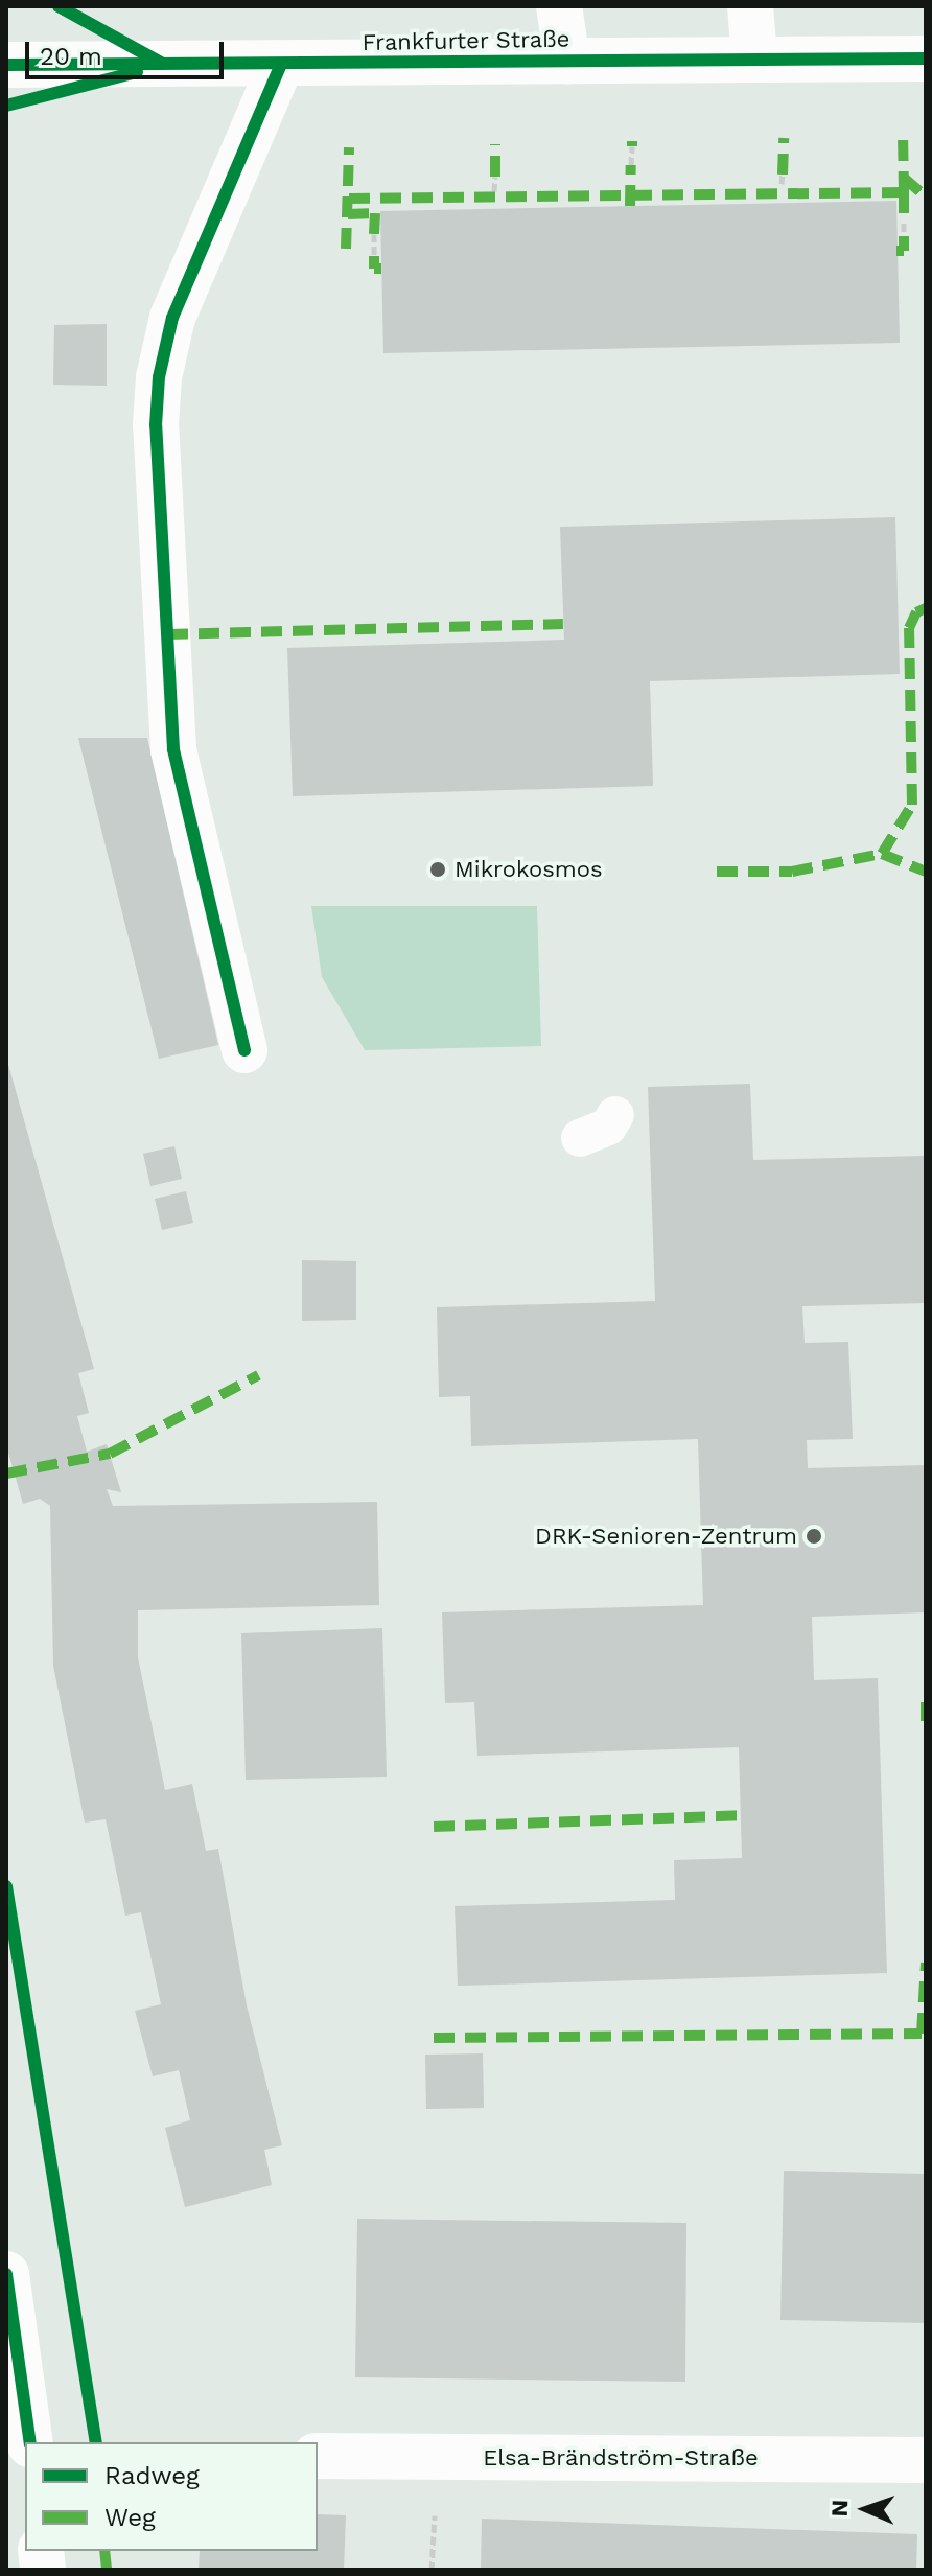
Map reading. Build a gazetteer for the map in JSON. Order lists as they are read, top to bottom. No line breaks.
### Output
{"streets":{"street":["Frankfurter Straße","Elsa-Brändström-Straße"]},"places":["Mikrokosmos","DRK-Senioren-Zentrum"],"legend":["Radweg","Weg"],"scale_bar":"20 m","north":"left"}
